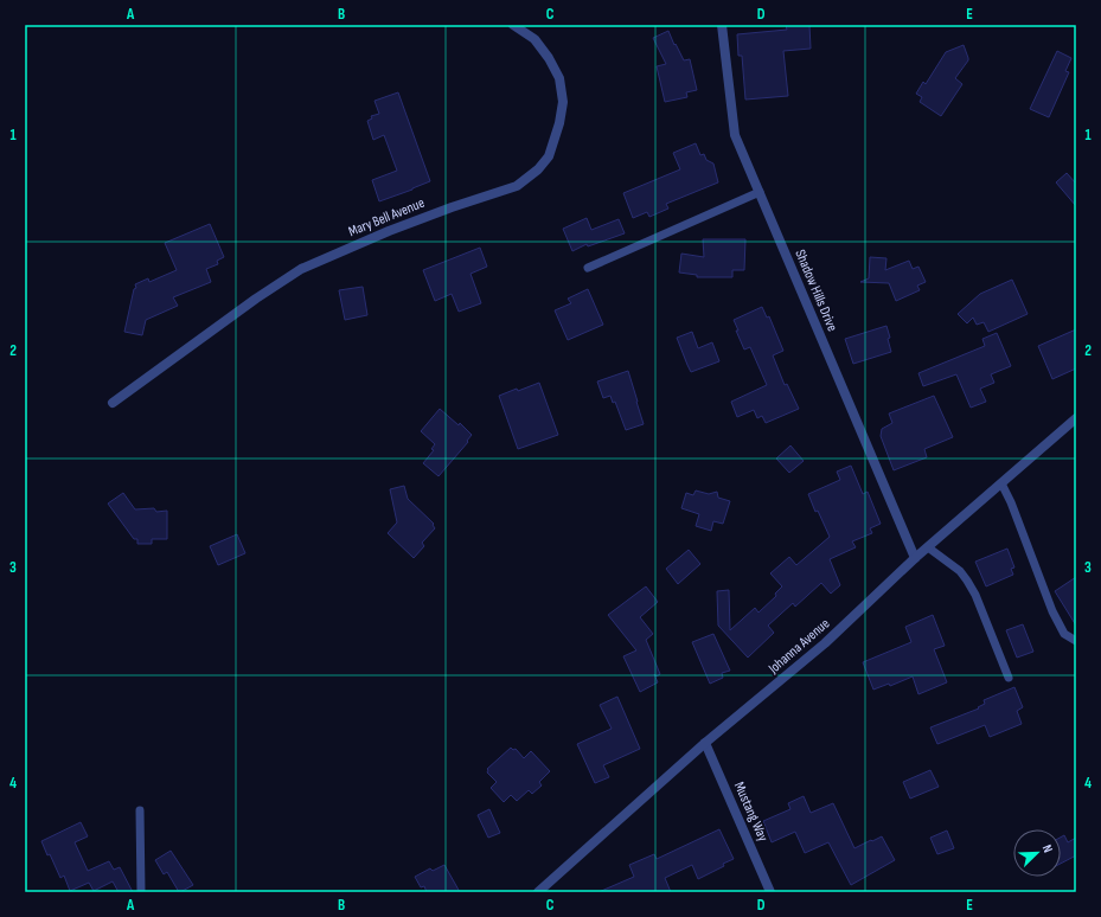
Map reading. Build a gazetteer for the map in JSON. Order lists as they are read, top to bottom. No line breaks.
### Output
{"streets":{"street":["Mary Bell Avenue","Shadow Hills Drive","Johanna Avenue","Mustang Way"]},"crossings":[["Shadow Hills Drive","Johanna Avenue"],["Johanna Avenue","Mustang Way"]],"north":"top right","grid":{"columns":["A","B","C","D","E"],"rows":["1","2","3","4"]}}
